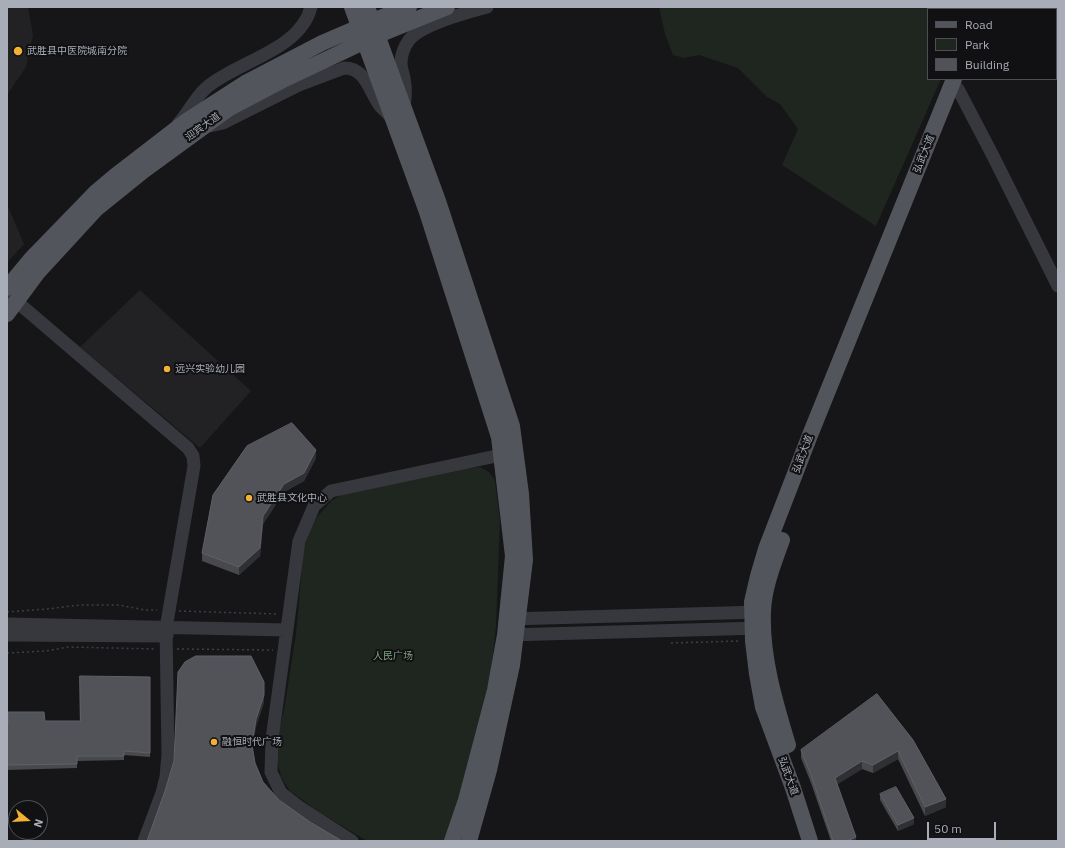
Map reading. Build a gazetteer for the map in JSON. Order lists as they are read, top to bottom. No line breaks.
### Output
{"streets":{"main road":["迎宾大道","弘武大道"]},"parks":["人民广场"],"places":["武胜县中医院城南分院","远兴实验幼儿园","武胜县文化中心","融恒时代广场"],"legend":["Road","Park","Building"],"scale_bar":"50 m","north":"right"}
